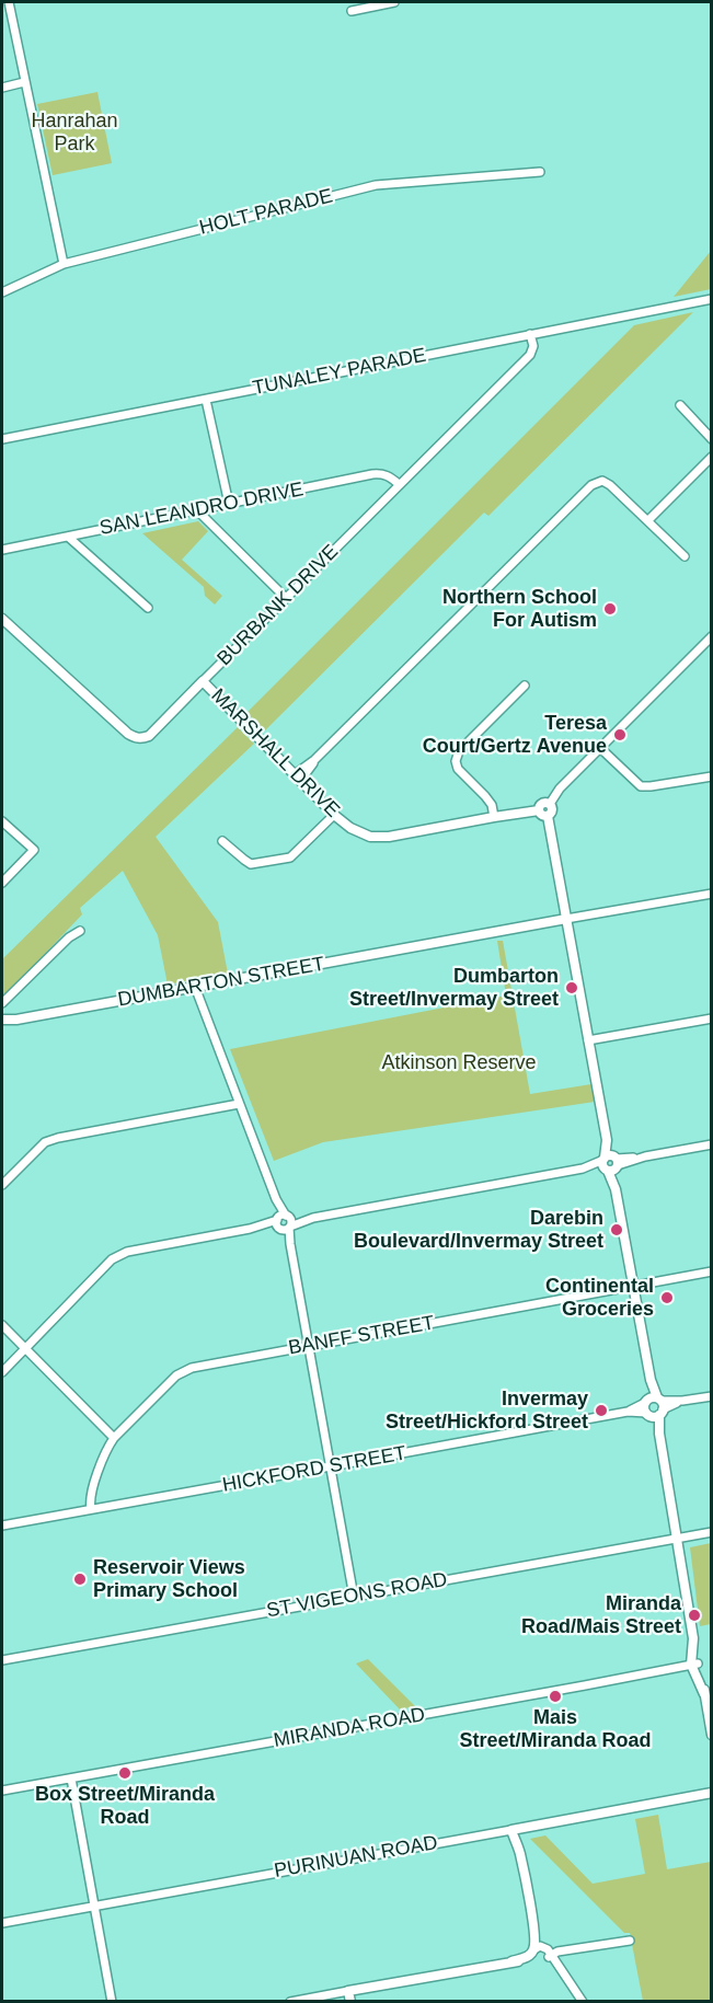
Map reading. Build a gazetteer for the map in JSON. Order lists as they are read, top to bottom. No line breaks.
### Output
{"streets":{"street":["HOLT PARADE","TUNALEY PARADE","SAN LEANDRO DRIVE","BURBANK DRIVE","MARSHALL DRIVE","DUMBARTON STREET","BANFF STREET","HICKFORD STREET","ST VIGEONS ROAD","MIRANDA ROAD","PURINUAN ROAD"]},"crossings":[["TUNALEY PARADE","BURBANK DRIVE"],["SAN LEANDRO DRIVE","BURBANK DRIVE"],["BURBANK DRIVE","MARSHALL DRIVE"],["BANFF STREET","HICKFORD STREET"]],"parks":["Hanrahan Park","Atkinson Reserve"],"places":["Northern School For Autism","Teresa Court/Gertz Avenue","Dumbarton Street/Invermay Street","Darebin Boulevard/Invermay Street","Continental Groceries","Invermay Street/Hickford Street","Reservoir Views Primary School","Miranda Road/Mais Street","Mais Street/Miranda Road","Box Street/Miranda Road"]}
